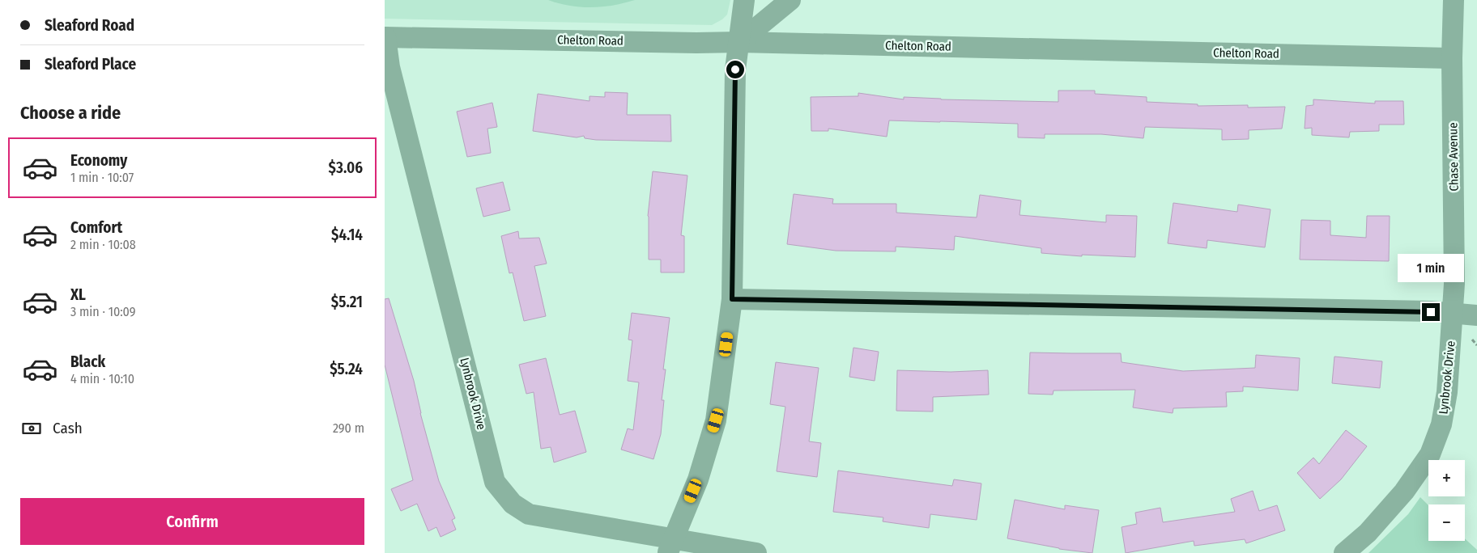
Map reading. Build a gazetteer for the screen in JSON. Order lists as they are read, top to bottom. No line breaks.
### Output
{"streets":{"street":["Chelton Road","Chase Avenue","Lynbrook Drive"]},"crossings":[["Chelton Road","Chase Avenue"],["Chelton Road","Lynbrook Drive"],["Chase Avenue","Lynbrook Drive"]],"page":{"banner":["Sleaford Road","Sleaford Place"],"heading":"Choose a ride","list":[{"name":"Economy","note":"1 min · 10:07","value":"$3.06"},{"name":"Comfort","note":"2 min · 10:08","value":"$4.14"},{"name":"XL","note":"3 min · 10:09","value":"$5.21"},{"name":"Black","note":"4 min · 10:10","value":"$5.24"}],"bubble":"1 min","pay":["Cash","290 m"],"map_buttons":["+","−"],"buttons":"Confirm"}}
